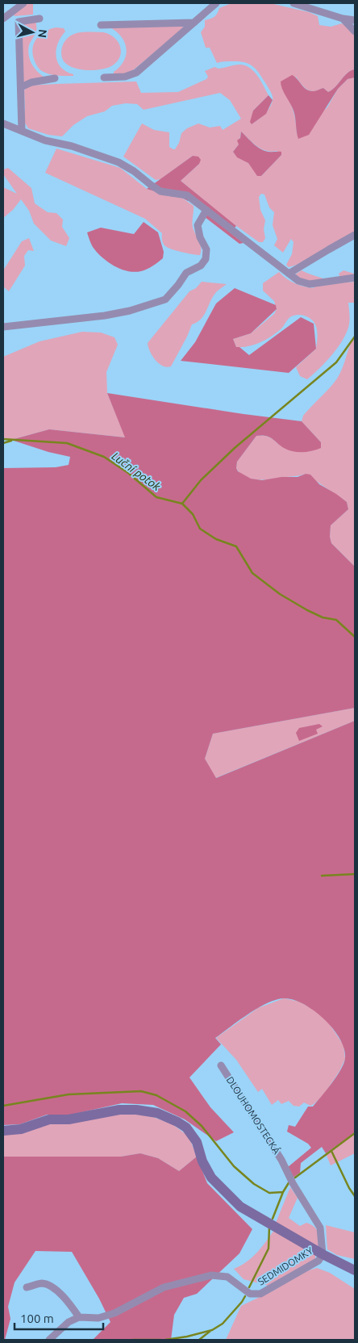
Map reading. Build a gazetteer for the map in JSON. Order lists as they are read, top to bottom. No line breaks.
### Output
{"streets":{"street":["DLOUHOMOSTECKÁ","SEDMIDOMKY"]},"crossings":[["DLOUHOMOSTECKÁ","SEDMIDOMKY"]],"water":["Luční potok"],"scale_bar":"100 m","north":"right"}
